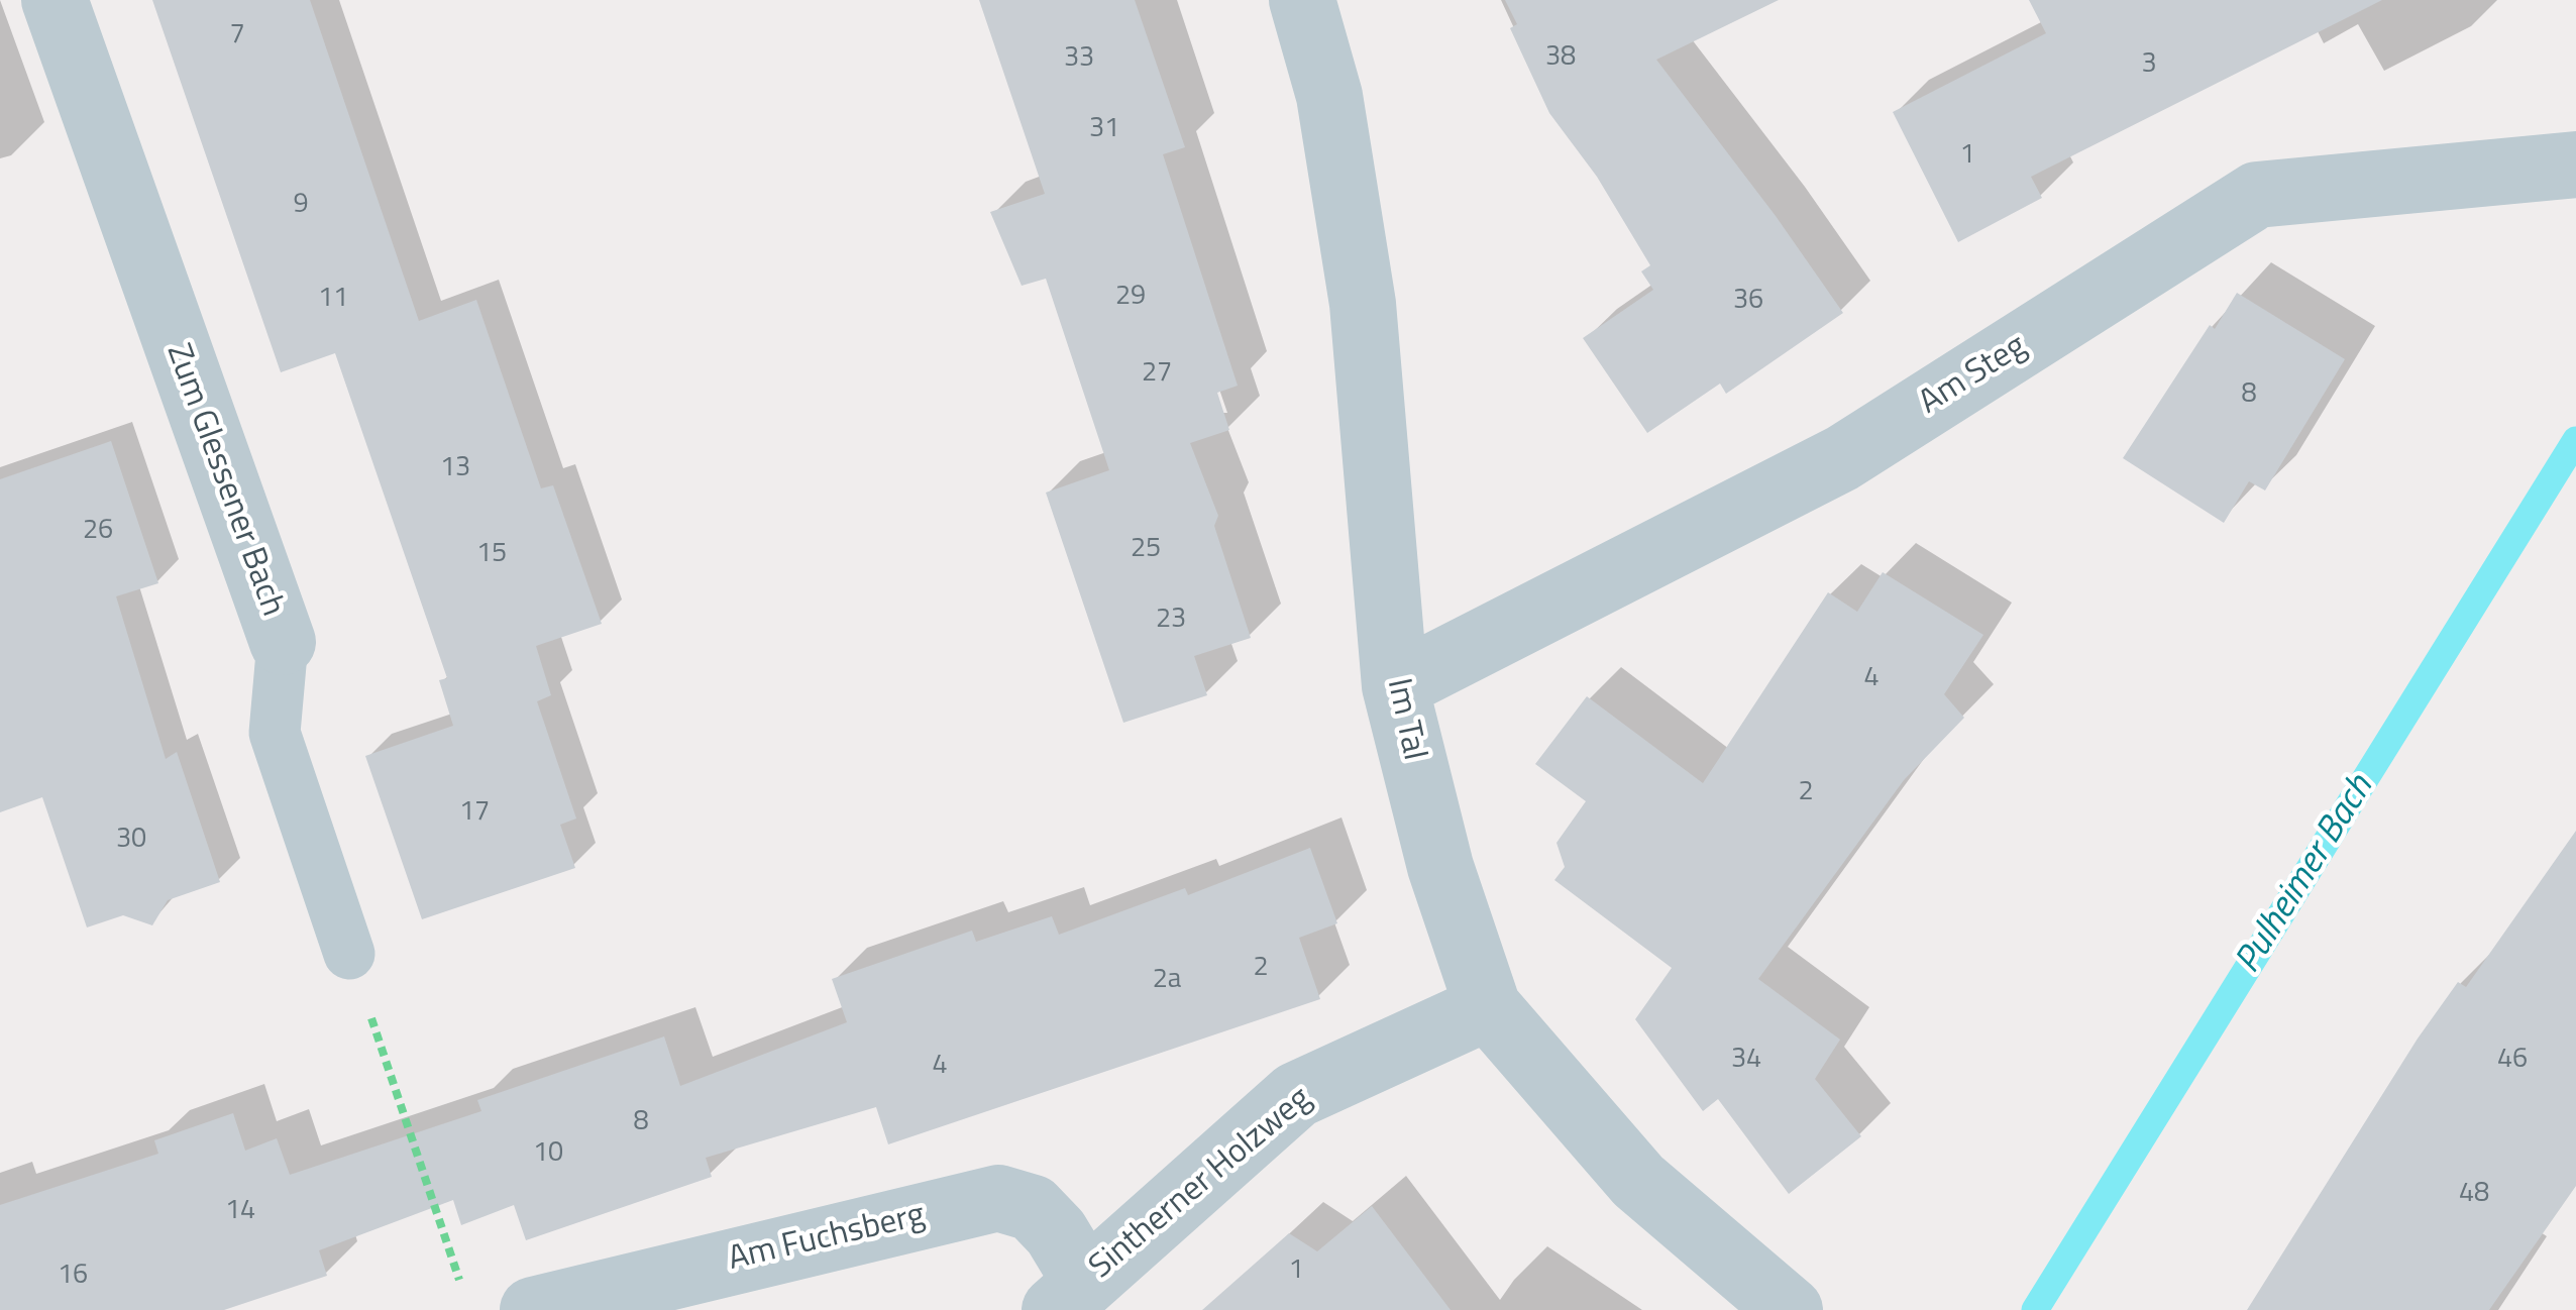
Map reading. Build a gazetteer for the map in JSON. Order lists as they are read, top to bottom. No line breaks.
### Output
{"streets":{"street":["Am Steg","Zum Glessener Bach","Im Tal","Sintherner Holzweg","Am Fuchsberg"]},"crossings":[["Am Steg","Im Tal"],["Im Tal","Sintherner Holzweg"],["Sintherner Holzweg","Am Fuchsberg"]],"water":["Pulheimer Bach"],"house_numbers":["7","38","33","3","31","1","9","29","11","36","27","8","13","26","25","15","23","4","2","17","30","2","2a","34","46","4","8","10","48","14","1","16"]}
